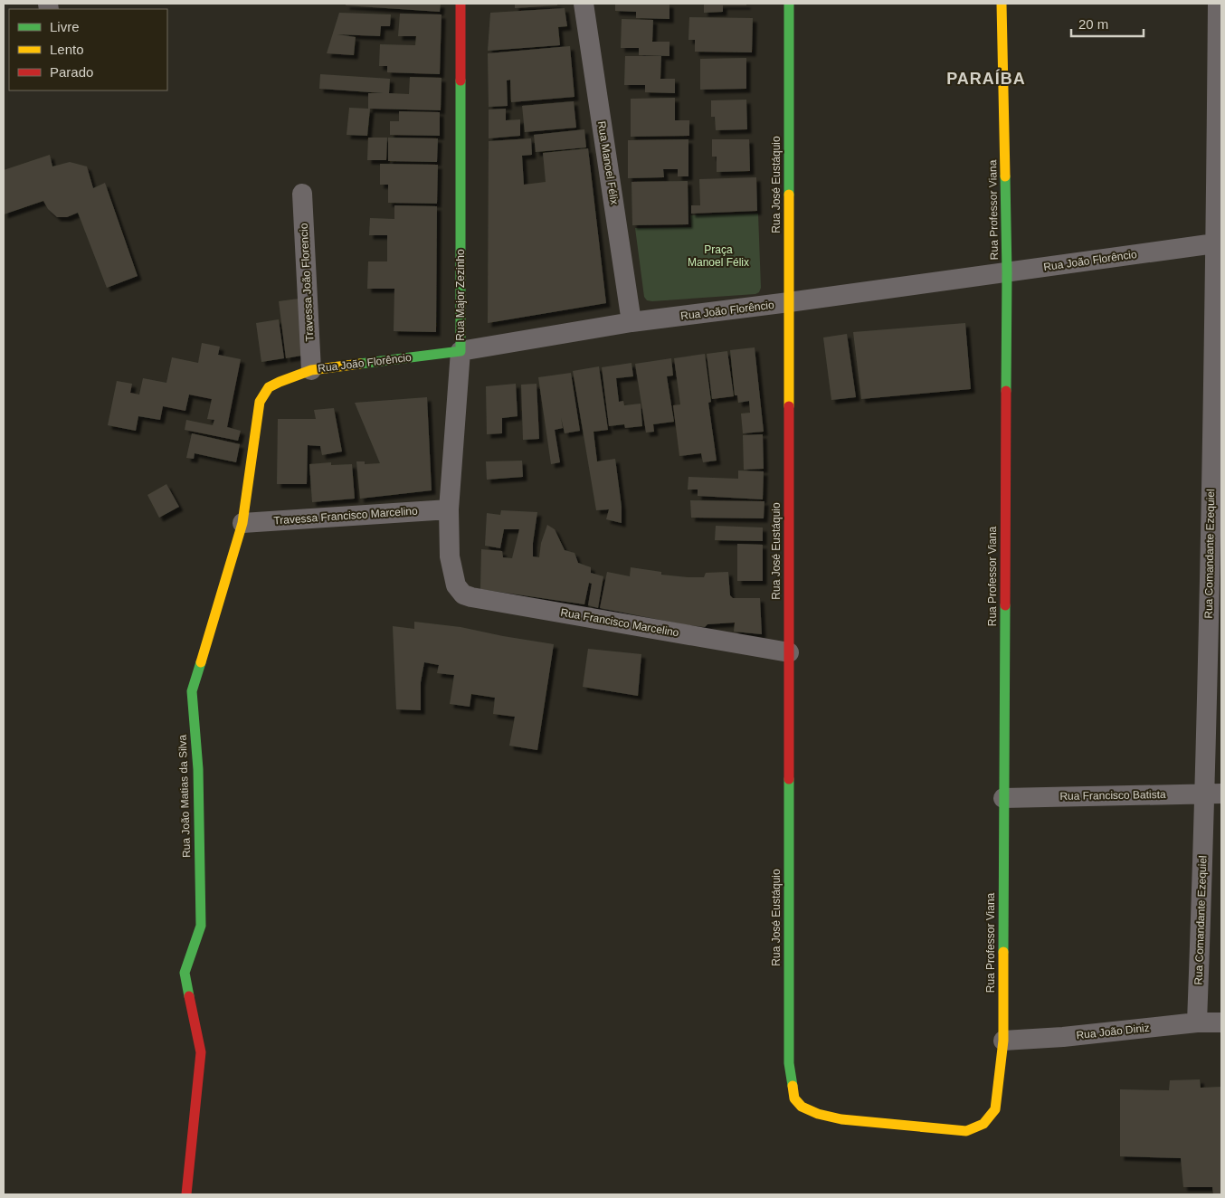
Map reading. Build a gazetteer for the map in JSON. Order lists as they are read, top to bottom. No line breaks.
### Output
{"streets":{"street":["Rua Manoel Félix","Rua José Eustáquio","Rua Professor Viana","Rua João Florêncio","Travessa João Florencio","Rua Major Zezinho","Travessa Francisco Marcelino","Rua Comandante Ezequiel","Rua Francisco Marcelino","Rua Francisco Batista","Rua João Matias da Silva","Rua João Diniz"]},"crossings":[["Rua Manoel Félix","Rua João Florêncio"],["Rua José Eustáquio","Rua Professor Viana"],["Rua José Eustáquio","Rua João Florêncio"],["Rua José Eustáquio","Rua Francisco Marcelino"],["Rua Professor Viana","Rua João Florêncio"],["Rua Professor Viana","Rua Francisco Batista"],["Rua Professor Viana","Rua João Diniz"],["Rua João Florêncio","Travessa João Florencio"],["Rua João Florêncio","Rua Major Zezinho"],["Rua João Florêncio","Rua Comandante Ezequiel"],["Rua João Florêncio","Rua João Matias da Silva"],["Rua Major Zezinho","Travessa Francisco Marcelino"],["Rua Major Zezinho","Rua Francisco Marcelino"],["Travessa Francisco Marcelino","Rua João Matias da Silva"],["Rua Comandante Ezequiel","Rua Francisco Batista"],["Rua Comandante Ezequiel","Rua João Diniz"]],"districts":["PARAÍBA"],"parks":["Praça Manoel Félix"],"legend":["Livre","Lento","Parado"],"scale_bar":"20 m"}
